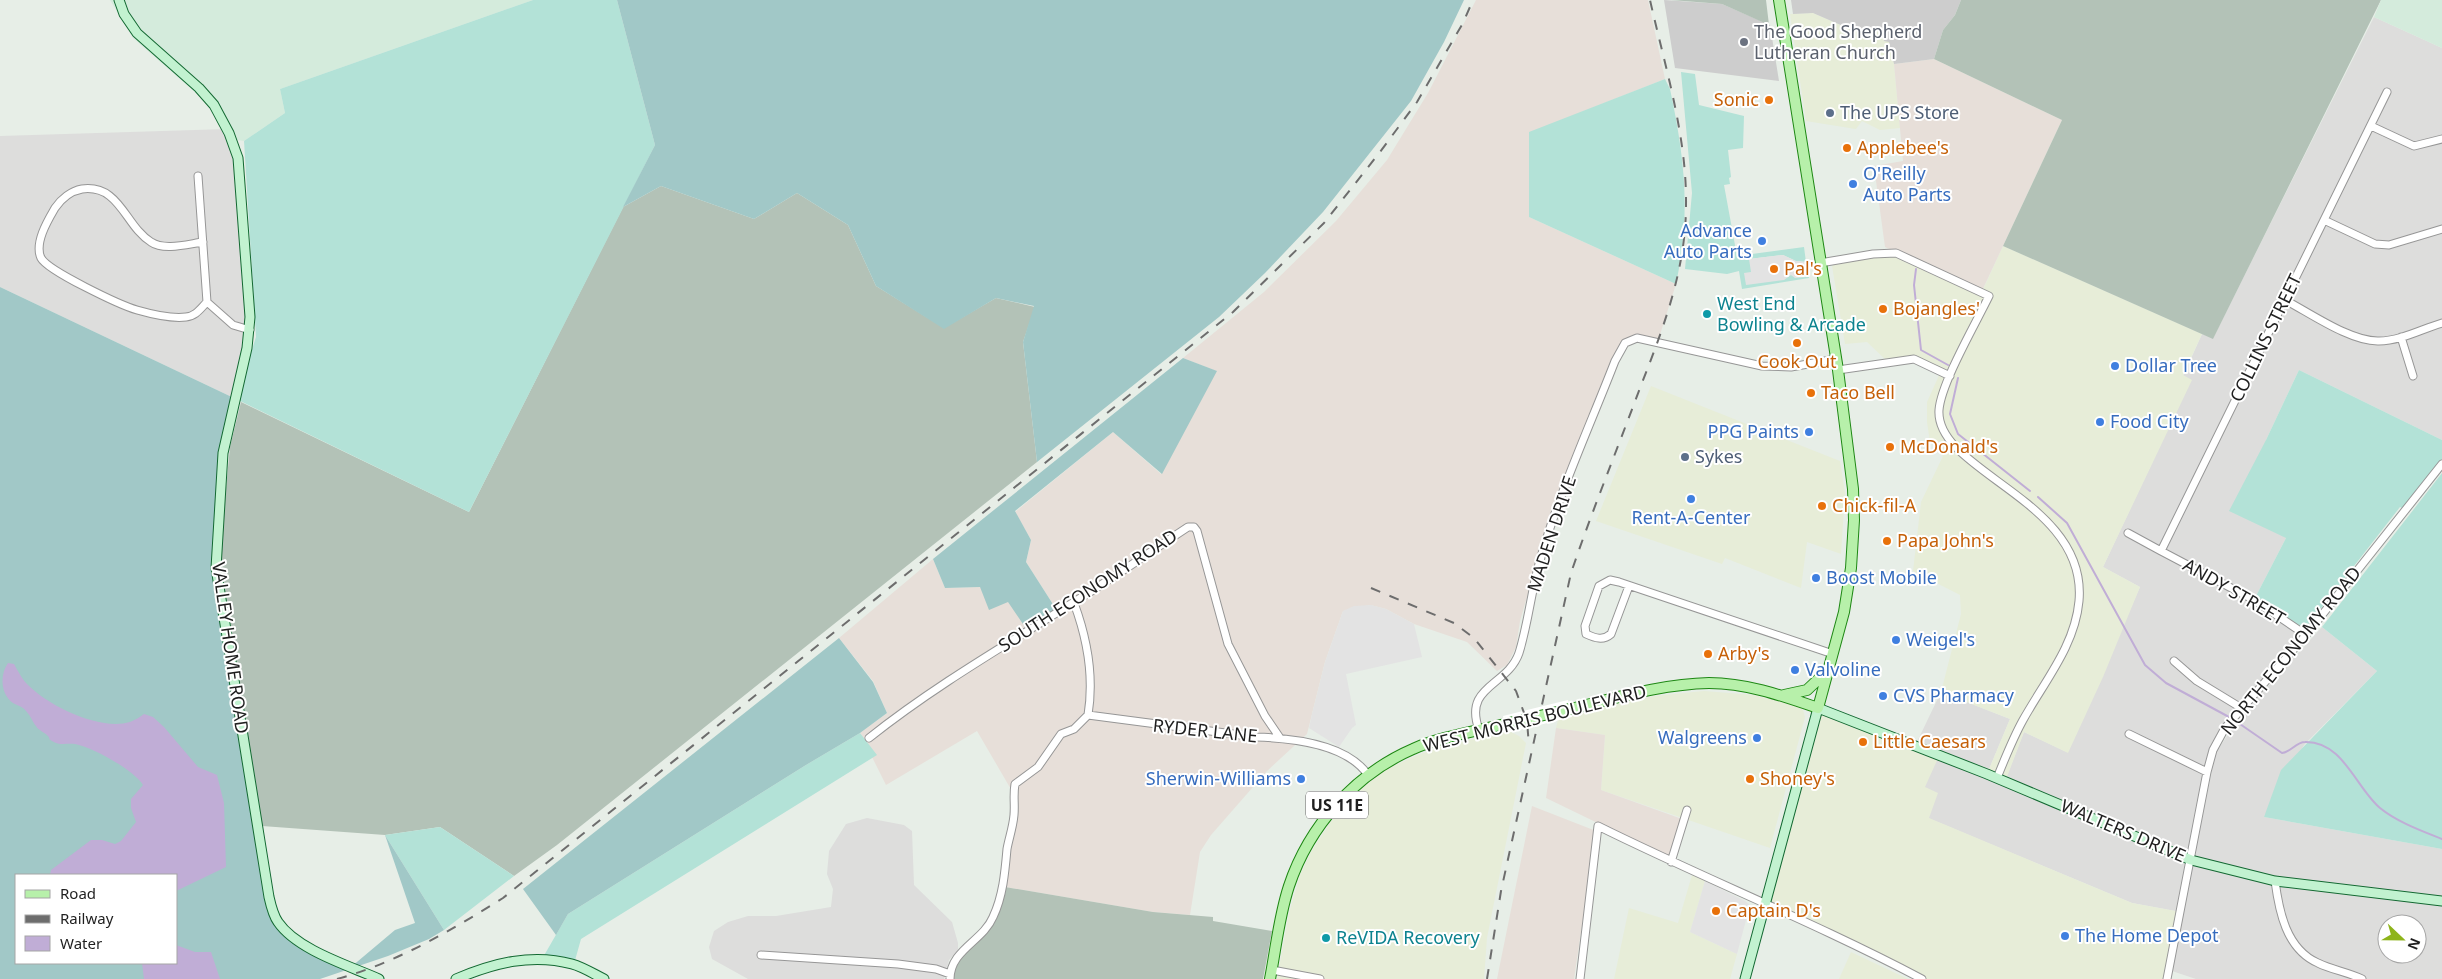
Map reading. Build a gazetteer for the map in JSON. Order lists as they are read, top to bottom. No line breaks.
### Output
{"streets":{"main road":["WEST MORRIS BOULEVARD","US 11E"],"street":["COLLINS STREET","MADEN DRIVE","SOUTH ECONOMY ROAD","ANDY STREET","VALLEY HOME ROAD","NORTH ECONOMY ROAD","RYDER LANE","WALTERS DRIVE"]},"crossings":[["COLLINS STREET","ANDY STREET"],["MADEN DRIVE","WEST MORRIS BOULEVARD"],["SOUTH ECONOMY ROAD","RYDER LANE"],["ANDY STREET","NORTH ECONOMY ROAD"],["NORTH ECONOMY ROAD","WALTERS DRIVE"],["WEST MORRIS BOULEVARD","RYDER LANE"],["WEST MORRIS BOULEVARD","WALTERS DRIVE"]],"places":["The Good Shepherd Lutheran Church","Sonic","The UPS Store","Applebee's","O'Reilly Auto Parts","Advance Auto Parts","Pal's","Bojangles'","West End Bowling & Arcade","Cook Out","Dollar Tree","Taco Bell","Food City","PPG Paints","McDonald's","Sykes","Rent-A-Center","Chick-fil-A","Papa John's","Boost Mobile","Weigel's","Arby's","Valvoline","CVS Pharmacy","Walgreens","Little Caesars","Sherwin-Williams","Shoney's","Captain D's","The Home Depot","ReVIDA Recovery"],"legend":["Road","Railway","Water"],"north":"right"}
